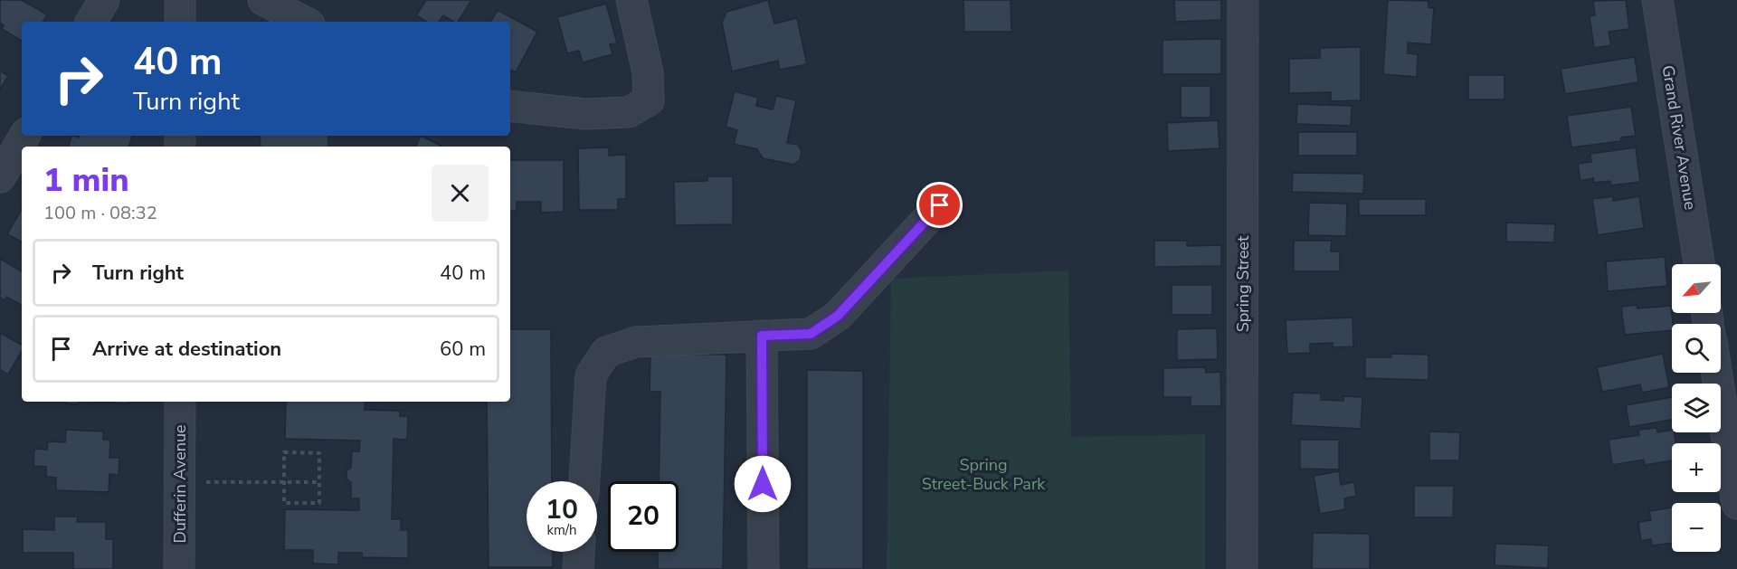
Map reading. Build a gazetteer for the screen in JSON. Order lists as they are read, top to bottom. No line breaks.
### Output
{"streets":{"street":["Grand River Avenue","Spring Street","Dufferin Avenue"]},"parks":["Spring Street-Buck Park"],"north":"bottom left","page":{"turn":["40 m","Turn right"],"heading":["1 min","100 m · 08:32"],"list":[{"name":"Turn right","value":"40 m"},{"name":"Arrive at destination","value":"60 m"}],"map_buttons":["+","−"],"speed":"10 km/h","limit":"20"}}
